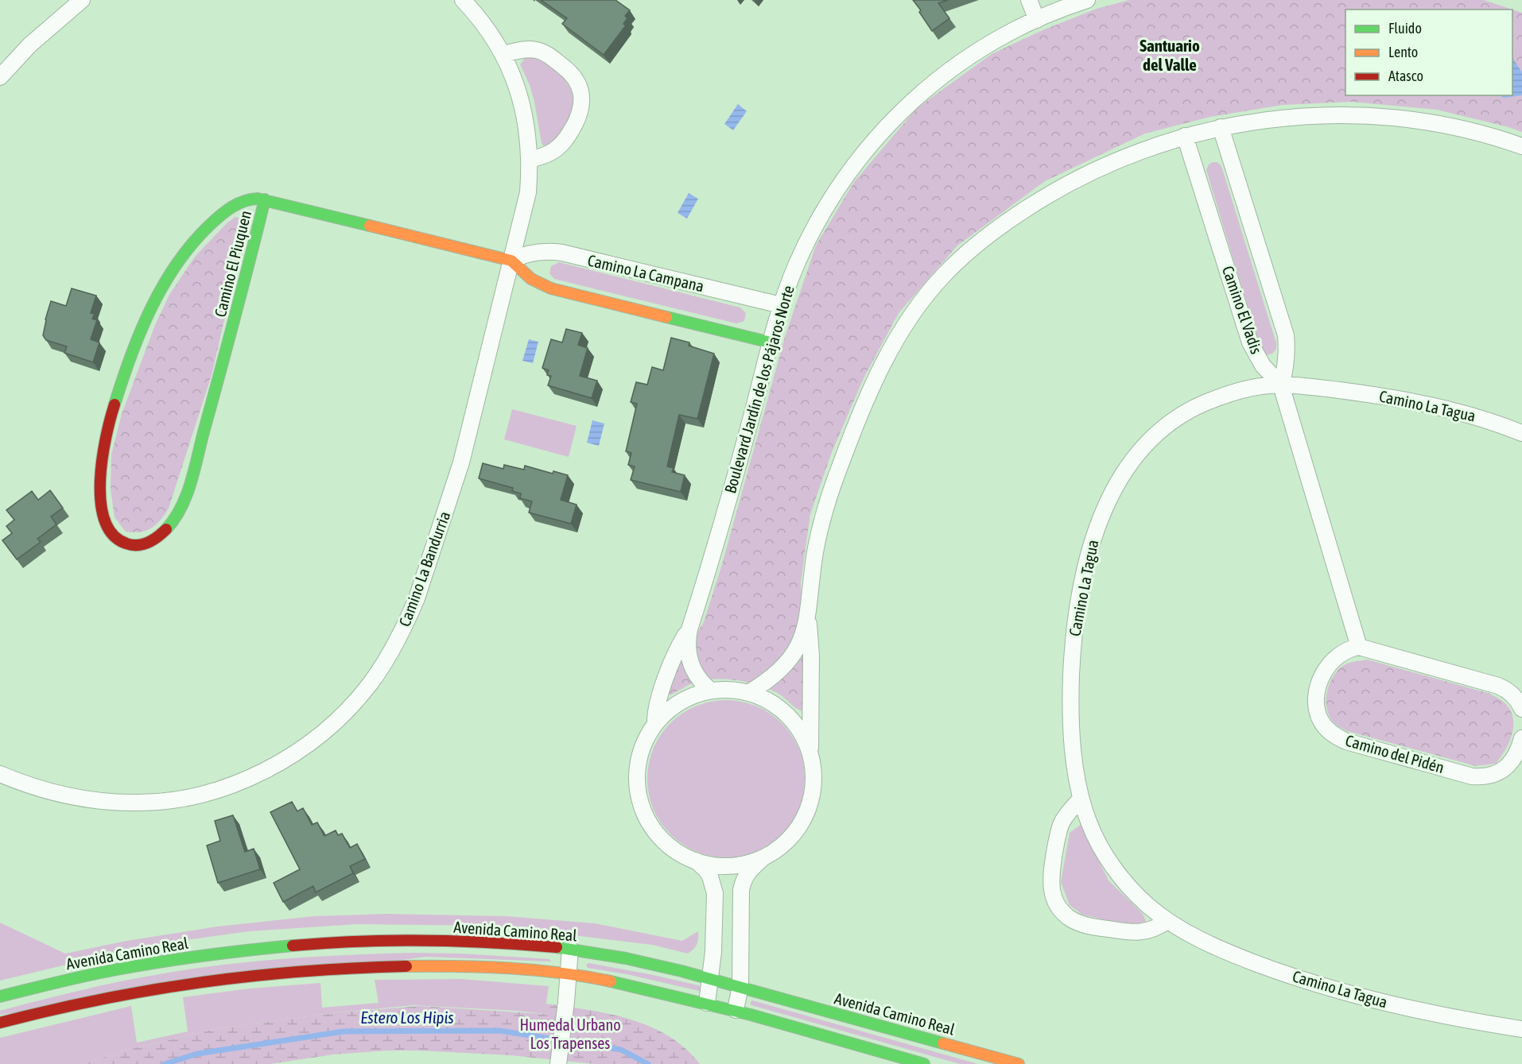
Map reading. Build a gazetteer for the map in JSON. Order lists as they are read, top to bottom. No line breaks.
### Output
{"streets":{"main road":["Camino El Piuquen","Avenida Camino Real"],"street":["Camino La Campana","Camino El Vadis","Boulevard Jardín de los Pájaros Norte","Camino La Tagua","Camino La Bandurria","Camino del Pidén"]},"crossings":[["Camino La Campana","Boulevard Jardín de los Pájaros Norte"],["Camino La Campana","Camino La Bandurria"],["Camino El Vadis","Camino La Tagua"]],"districts":["Santuario del Valle"],"water":["Estero Los Hipis"],"parks":["Humedal Urbano Los Trapenses"],"legend":["Fluido","Lento","Atasco"]}
